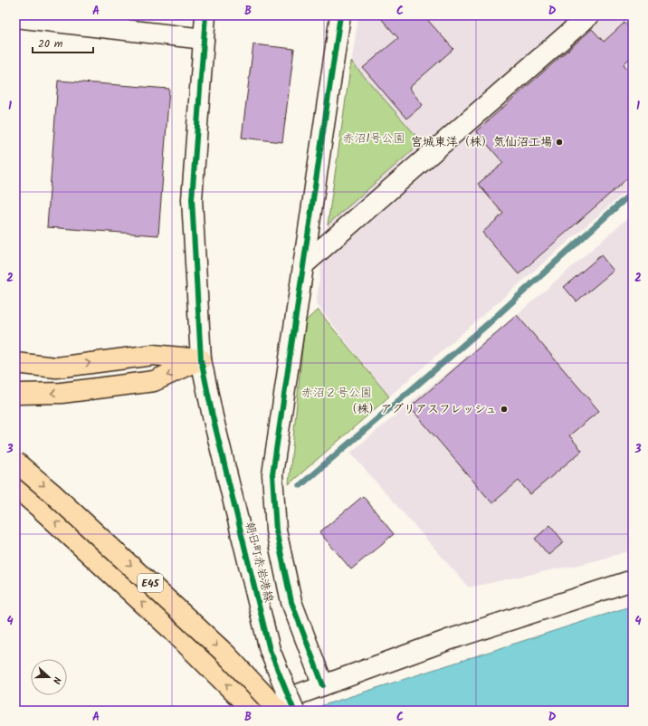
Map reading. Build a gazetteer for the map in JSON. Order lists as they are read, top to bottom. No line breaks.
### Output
{"streets":{"highway":["E45"],"street":["朝日町赤岩港線"]},"parks":["赤沼1号公園","赤沼２号公園"],"places":["宮城東洋（株）気仙沼工場","（株）アグリアスフレッシュ"],"scale_bar":"20 m","north":"right","grid":{"columns":["A","B","C","D"],"rows":["1","2","3","4"]}}
